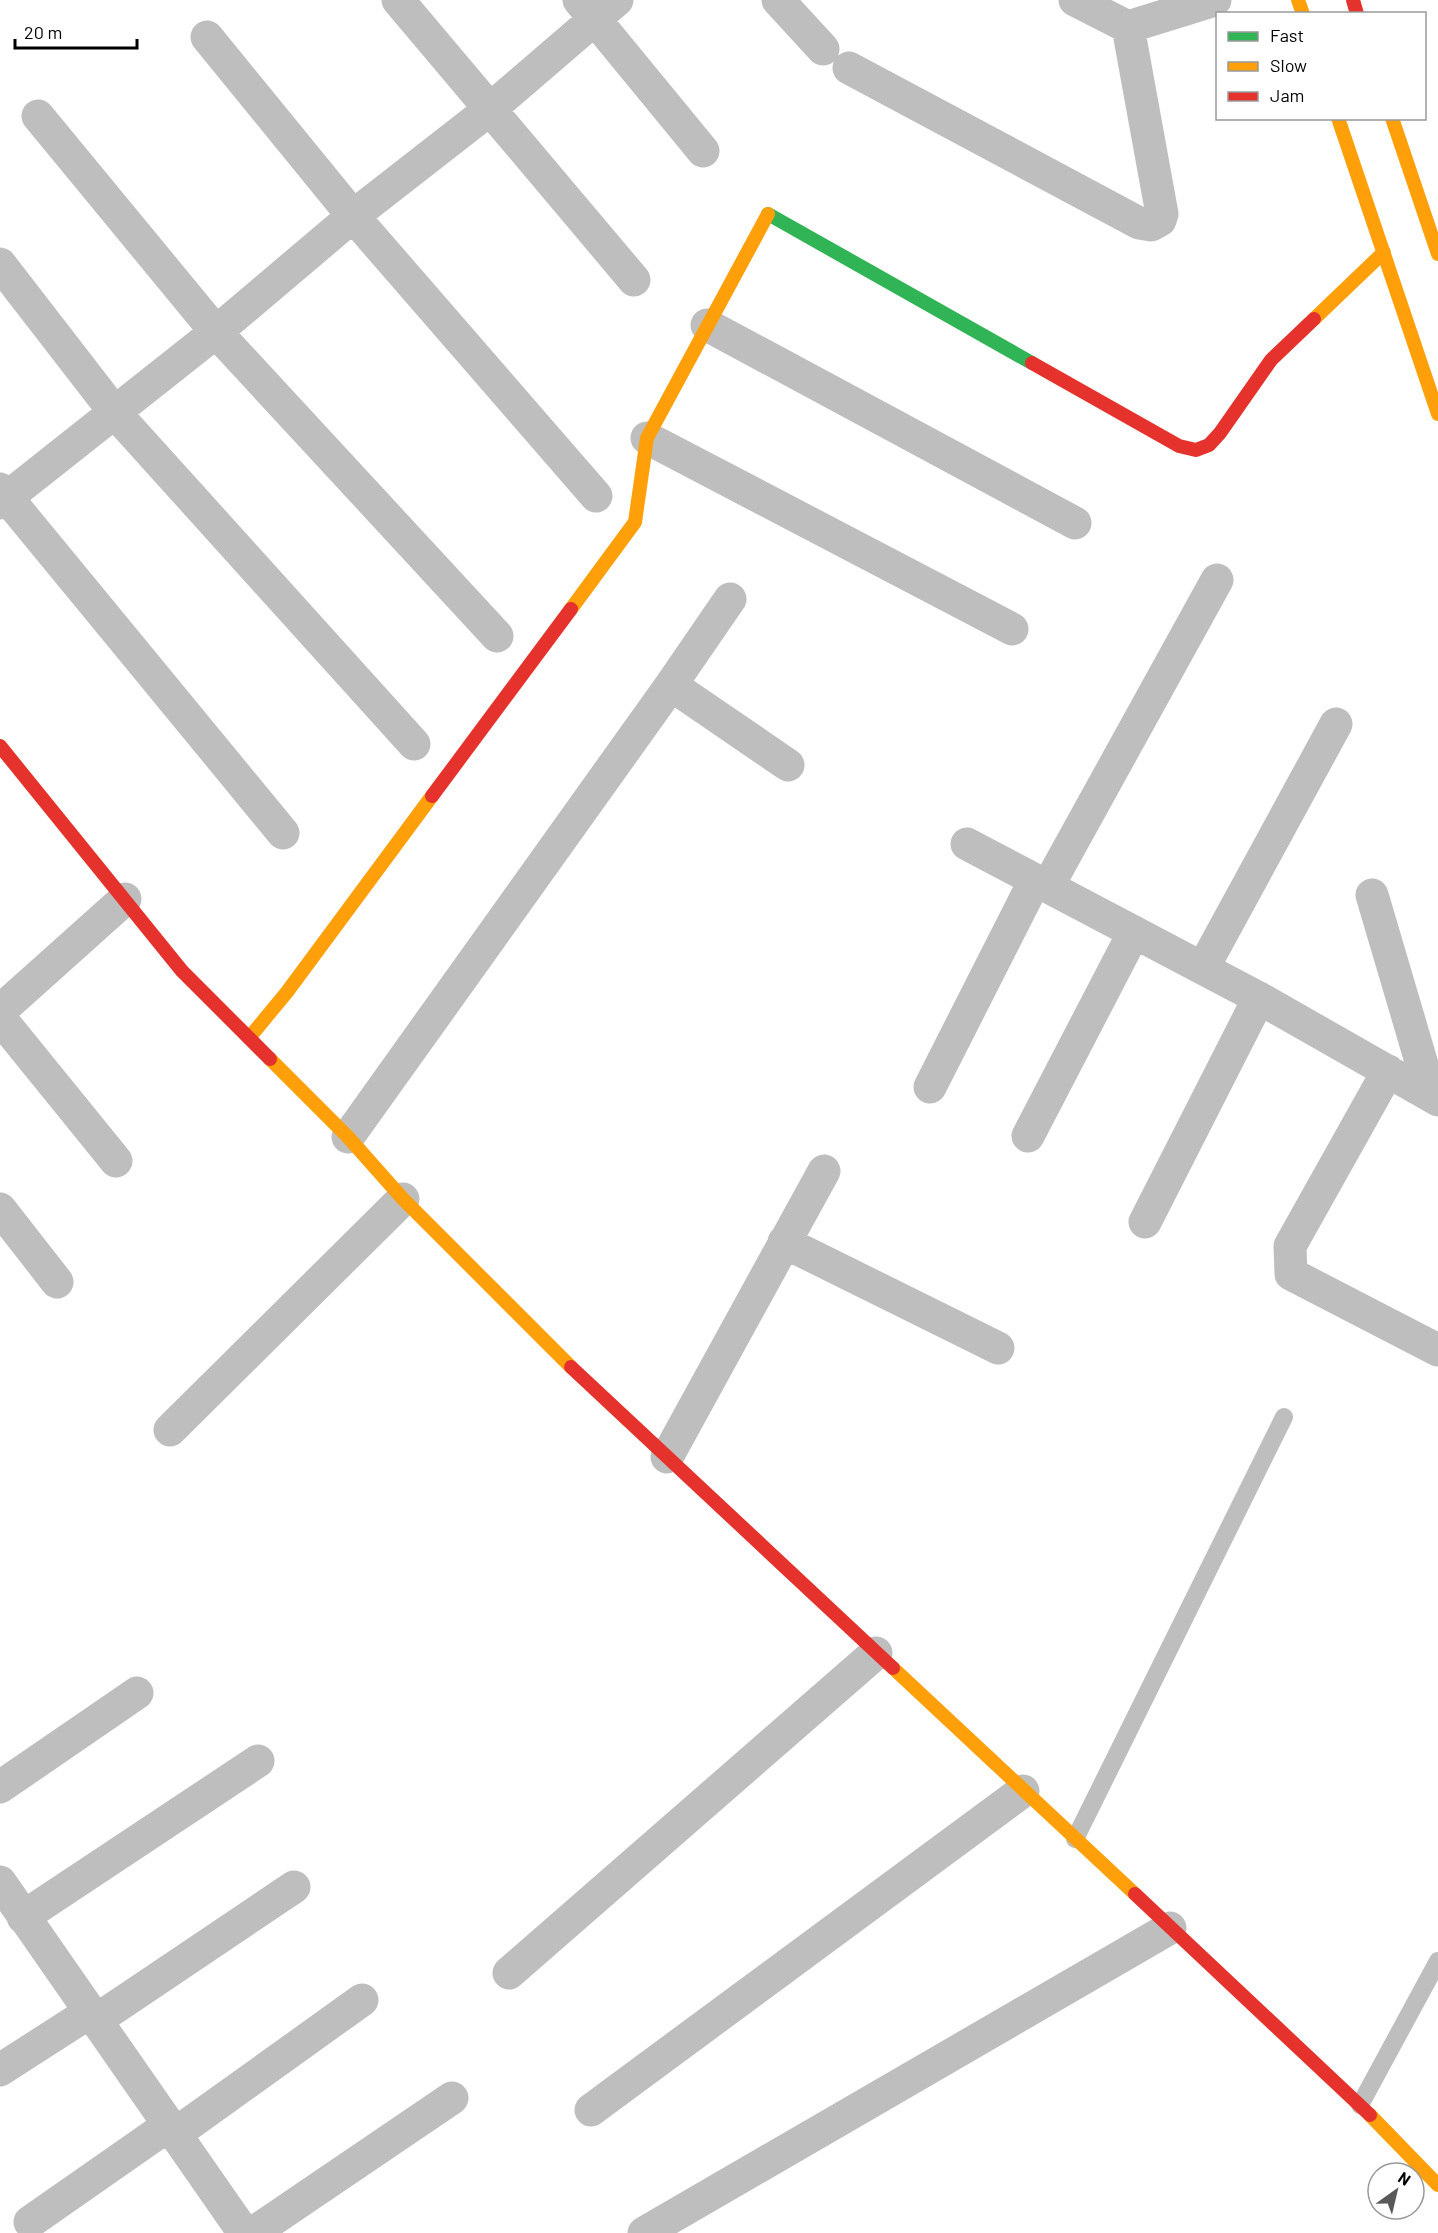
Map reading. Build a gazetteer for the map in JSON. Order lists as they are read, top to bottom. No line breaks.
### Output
{"legend":["Fast","Slow","Jam"],"scale_bar":"20 m","north":"top right"}
